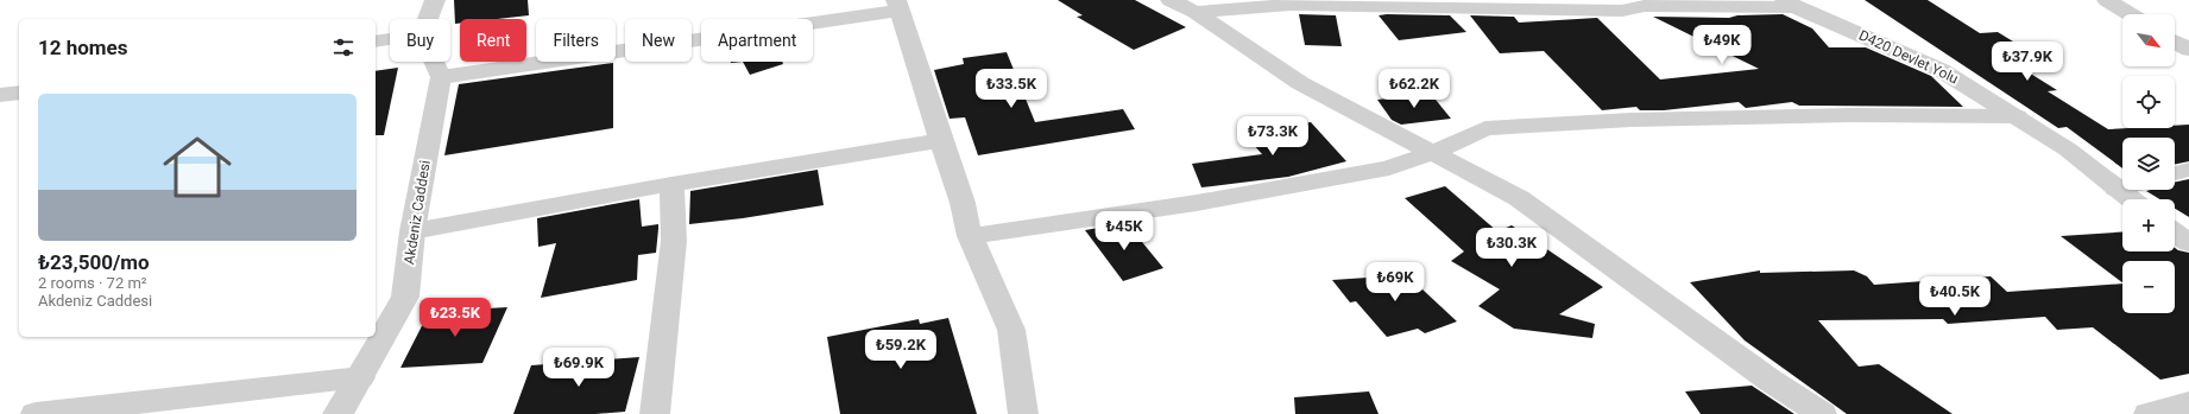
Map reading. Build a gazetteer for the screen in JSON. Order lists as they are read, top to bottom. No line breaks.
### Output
{"streets":{"street":["D420 Devlet Yolu","Akdeniz Caddesi"]},"north":"bottom right","page":{"map_buttons":["+","−"],"chip":["Buy","Rent","Filters","New","Apartment"],"heading":"12 homes","price":["₺49K","₺37.9K","₺33.5K","₺62.2K","₺73.3K","₺45K","₺30.3K","₺69K","₺40.5K","₺23.5K","₺59.2K","₺69.9K"],"list":[{"name":"₺23,500/mo","note":"2 rooms · 72 m² · Akdeniz Caddesi"}]}}
